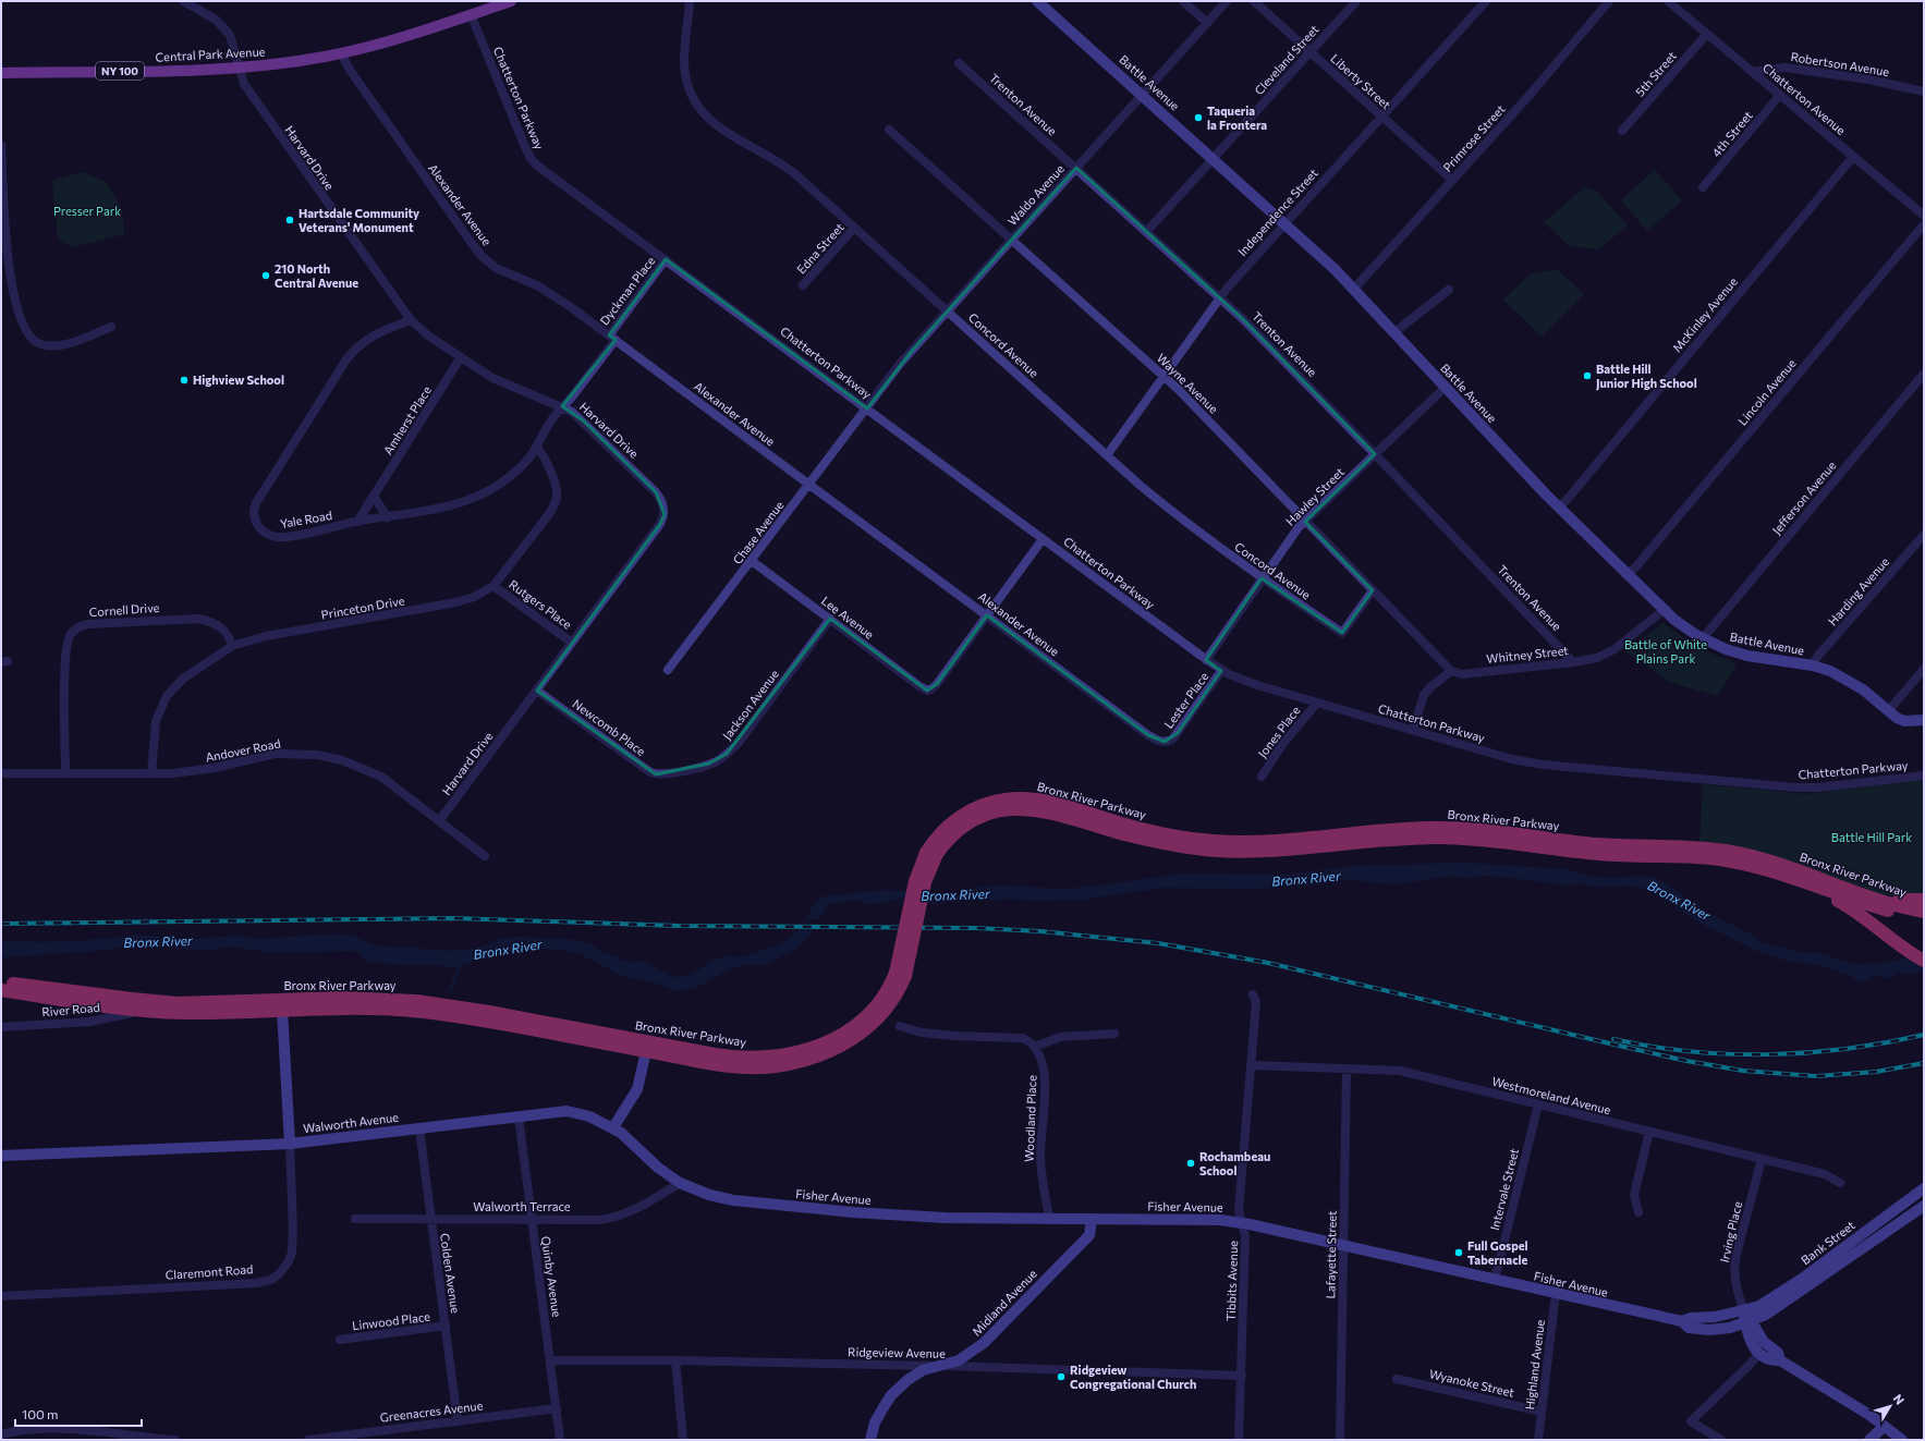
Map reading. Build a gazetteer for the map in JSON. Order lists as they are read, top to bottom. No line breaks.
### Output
{"streets":{"highway":["Bronx River Parkway"],"main road":["Central Park Avenue","NY 100"],"street":["Cleveland Street","Robertson Avenue","5th Street","Liberty Street","Battle Avenue","Chatterton Parkway","Chatterton Avenue","Trenton Avenue","4th Street","Primrose Street","Harvard Drive","Waldo Avenue","Alexander Avenue","Independence Street","Edna Street","Dyckman Place","McKinley Avenue","Concord Avenue","Wayne Avenue","Lincoln Avenue","Amherst Place","Hawley Street","Jefferson Avenue","Yale Road","Chase Avenue","Harding Avenue","Rutgers Place","Princeton Drive","Cornell Drive","Lee Avenue","Whitney Street","Lester Place","Jackson Avenue","Newcomb Place","Jones Place","Andover Road","River Road","Westmoreland Avenue","Woodland Place","Walworth Avenue","Intervale Street","Fisher Avenue","Walworth Terrace","Irving Place","Bank Street","Lafayette Street","Claremont Road","Colden Avenue","Quinby Avenue","Tibbits Avenue","Midland Avenue","Linwood Place","Ridgeview Avenue","Highland Avenue","Wyanoke Street","Greenacres Avenue"]},"crossings":[["Central Park Avenue","NY 100"],["Central Park Avenue","Chatterton Parkway"],["Central Park Avenue","Harvard Drive"],["Central Park Avenue","Alexander Avenue"],["Cleveland Street","Liberty Street"],["Cleveland Street","Battle Avenue"],["Cleveland Street","Trenton Avenue"],["Robertson Avenue","Chatterton Avenue"],["NY 100","Chatterton Parkway"],["5th Street","Chatterton Avenue"],["Liberty Street","Primrose Street"],["Liberty Street","Independence Street"],["Battle Avenue","Primrose Street"],["Battle Avenue","Waldo Avenue"],["Battle Avenue","Independence Street"],["Battle Avenue","McKinley Avenue"],["Battle Avenue","Lincoln Avenue"],["Battle Avenue","Hawley Street"],["Battle Avenue","Jefferson Avenue"],["Battle Avenue","Harding Avenue"],["Battle Avenue","Whitney Street"],["Chatterton Parkway","Waldo Avenue"],["Chatterton Parkway","Dyckman Place"],["Chatterton Parkway","Hawley Street"],["Chatterton Parkway","Chase Avenue"],["Chatterton Parkway","Lester Place"],["Chatterton Parkway","Jones Place"],["Chatterton Avenue","4th Street"],["Chatterton Avenue","McKinley Avenue"],["Trenton Avenue","Waldo Avenue"],["Trenton Avenue","Independence Street"],["Trenton Avenue","Hawley Street"],["Trenton Avenue","Whitney Street"],["Harvard Drive","Dyckman Place"],["Harvard Drive","Amherst Place"],["Harvard Drive","Yale Road"],["Harvard Drive","Rutgers Place"],["Harvard Drive","Newcomb Place"],["Harvard Drive","Andover Road"],["Waldo Avenue","Concord Avenue"],["Waldo Avenue","Wayne Avenue"],["Waldo Avenue","Chase Avenue"],["Alexander Avenue","Dyckman Place"],["Alexander Avenue","Chase Avenue"],["Alexander Avenue","Lee Avenue"],["Alexander Avenue","Lester Place"],["Independence Street","Concord Avenue"],["Independence Street","Wayne Avenue"],["Edna Street","Concord Avenue"],["Dyckman Place","Yale Road"],["Concord Avenue","Wayne Avenue"],["Concord Avenue","Hawley Street"],["Wayne Avenue","Hawley Street"],["Wayne Avenue","Whitney Street"],["Amherst Place","Yale Road"],["Yale Road","Princeton Drive"],["Chase Avenue","Lee Avenue"],["Rutgers Place","Princeton Drive"],["Princeton Drive","Cornell Drive"],["Princeton Drive","Andover Road"],["Cornell Drive","Andover Road"],["Lee Avenue","Jackson Avenue"],["Jackson Avenue","Newcomb Place"],["Bronx River Parkway","River Road"],["Bronx River Parkway","Claremont Road"],["Westmoreland Avenue","Intervale Street"],["Westmoreland Avenue","Irving Place"],["Westmoreland Avenue","Lafayette Street"],["Westmoreland Avenue","Tibbits Avenue"],["Woodland Place","Fisher Avenue"],["Walworth Avenue","Fisher Avenue"],["Walworth Avenue","Walworth Terrace"],["Walworth Avenue","Claremont Road"],["Walworth Avenue","Colden Avenue"],["Walworth Avenue","Quinby Avenue"],["Intervale Street","Fisher Avenue"],["Fisher Avenue","Walworth Terrace"],["Fisher Avenue","Irving Place"],["Fisher Avenue","Bank Street"],["Fisher Avenue","Lafayette Street"],["Fisher Avenue","Tibbits Avenue"],["Fisher Avenue","Midland Avenue"],["Fisher Avenue","Highland Avenue"],["Walworth Terrace","Colden Avenue"],["Walworth Terrace","Quinby Avenue"],["Irving Place","Bank Street"],["Colden Avenue","Linwood Place"],["Colden Avenue","Greenacres Avenue"],["Quinby Avenue","Ridgeview Avenue"],["Quinby Avenue","Greenacres Avenue"],["Tibbits Avenue","Ridgeview Avenue"],["Midland Avenue","Ridgeview Avenue"],["Highland Avenue","Wyanoke Street"]],"water":["Bronx River"],"parks":["Presser Park","Battle of White Plains Park","Battle Hill Park"],"places":["Taqueria la Frontera","Hartsdale Community Veterans' Monument","210 North Central Avenue","Battle Hill Junior High School","Highview School","Rochambeau School","Full Gospel Tabernacle","Ridgeview Congregational Church"],"scale_bar":"100 m","north":"top right"}
